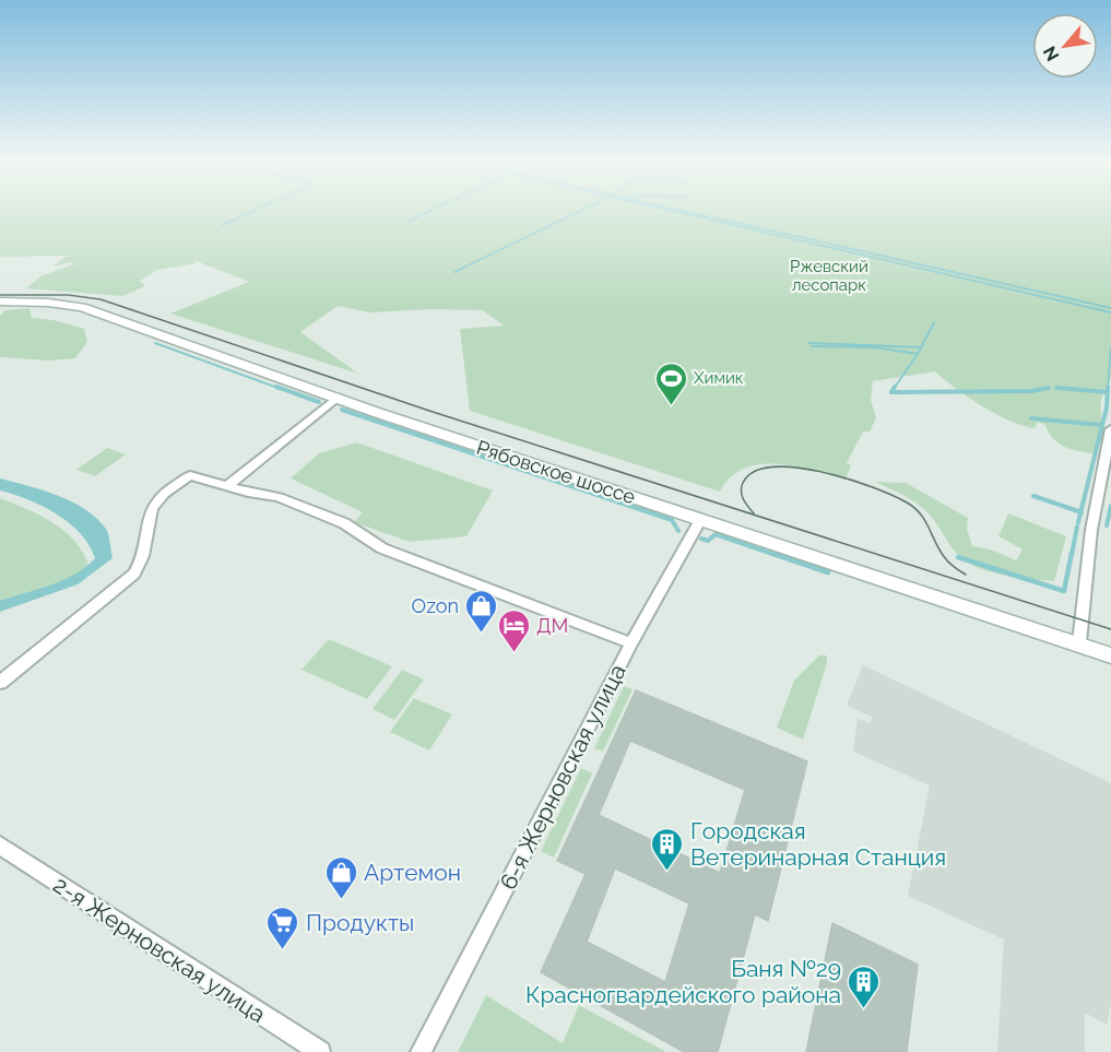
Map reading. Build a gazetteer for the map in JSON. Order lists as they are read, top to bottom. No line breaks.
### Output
{"streets":{"main road":["Рябовское шоссе"],"street":["6-я Жерновская улица","2-я Жерновская улица"]},"parks":["Ржевский лесопарк"],"places":{"sports":["Химик"],"shop":["Ozon","Артемон"],"hotel":["ДМ"],"building":["Городская Ветеринарная Станция","Баня №29 Красногвардейского района"],"supermarket":["Продукты"]},"north":"bottom left"}
